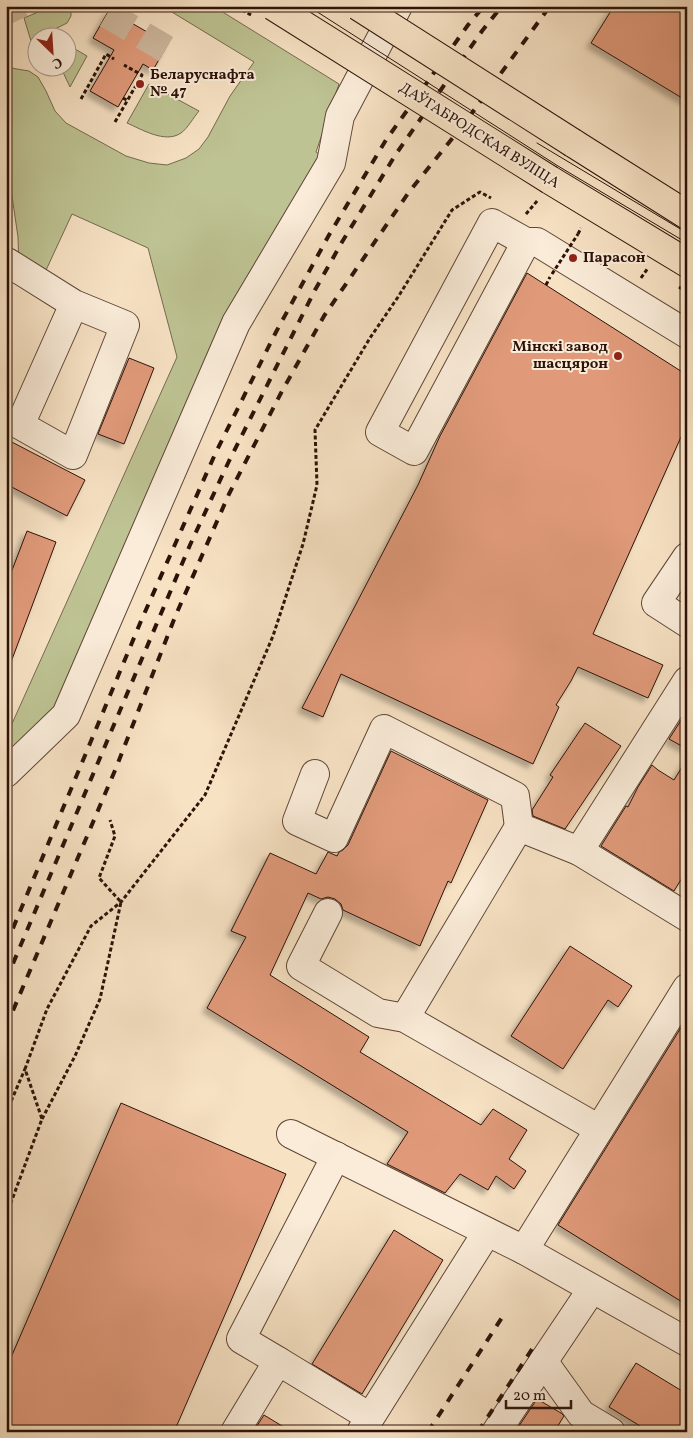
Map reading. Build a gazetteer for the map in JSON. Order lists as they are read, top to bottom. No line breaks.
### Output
{"streets":{"main road":["ДАЎГАБРОДСКАЯ ВУЛІЦА"]},"places":["Беларуснафта № 47","Парасон","Мінскі завод шасцярон"],"scale_bar":"20 m","north":"bottom right"}
